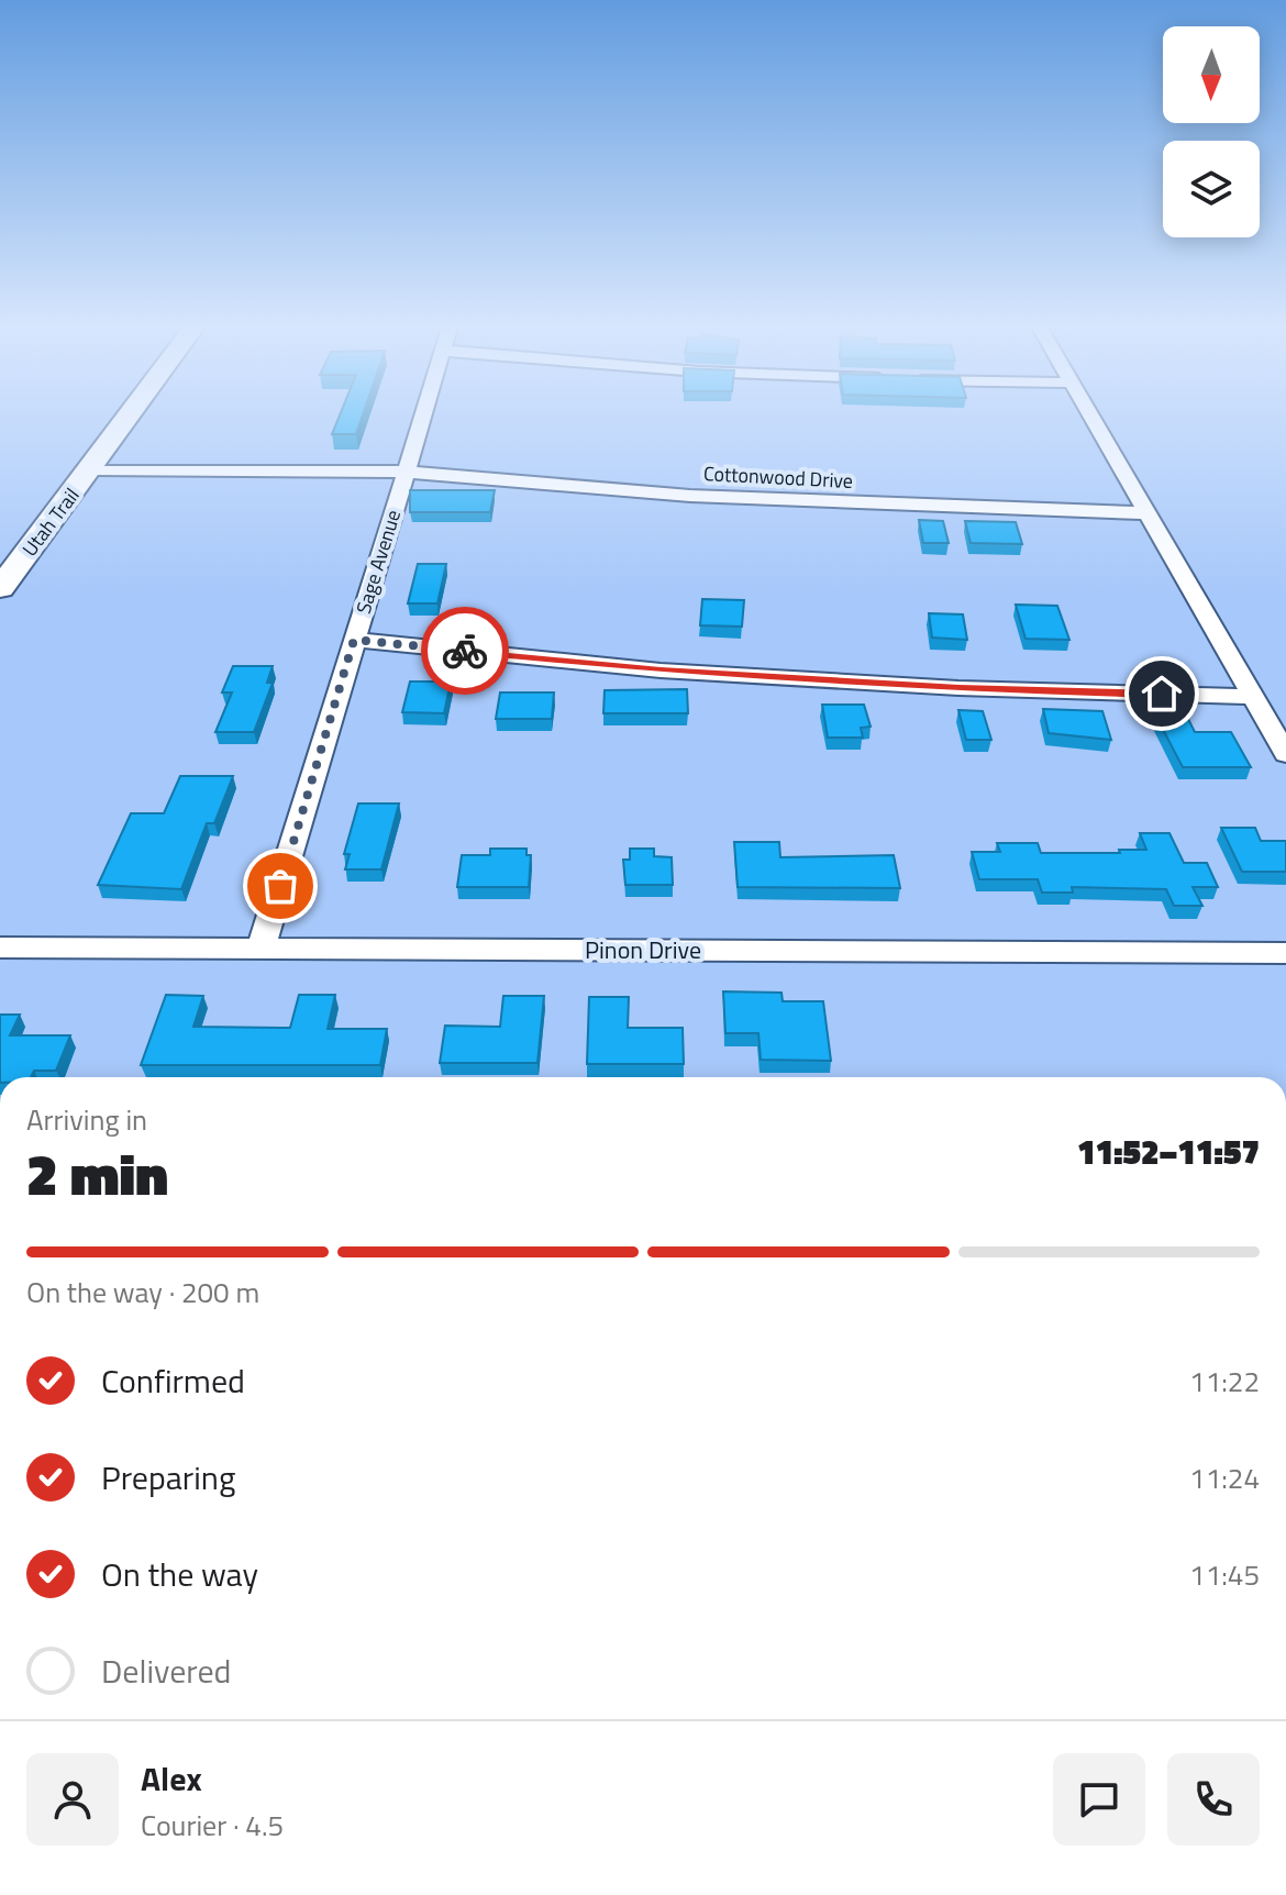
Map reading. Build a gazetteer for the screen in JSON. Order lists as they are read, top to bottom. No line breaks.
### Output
{"streets":{"main road":["Utah Trail"],"street":["Cottonwood Drive","Sage Avenue","Pinon Drive"]},"crossings":[["Cottonwood Drive","Utah Trail"],["Cottonwood Drive","Sage Avenue"],["Sage Avenue","Pinon Drive"]],"north":"bottom","page":{"heading":["2 min","Arriving in","11:52–11:57"],"panel":["Alex","Courier · 4.5"],"bar":"On the way · 200 m","list":[["Confirmed","11:22"],["Preparing","11:24"],["On the way","11:45"],"Delivered"]}}
